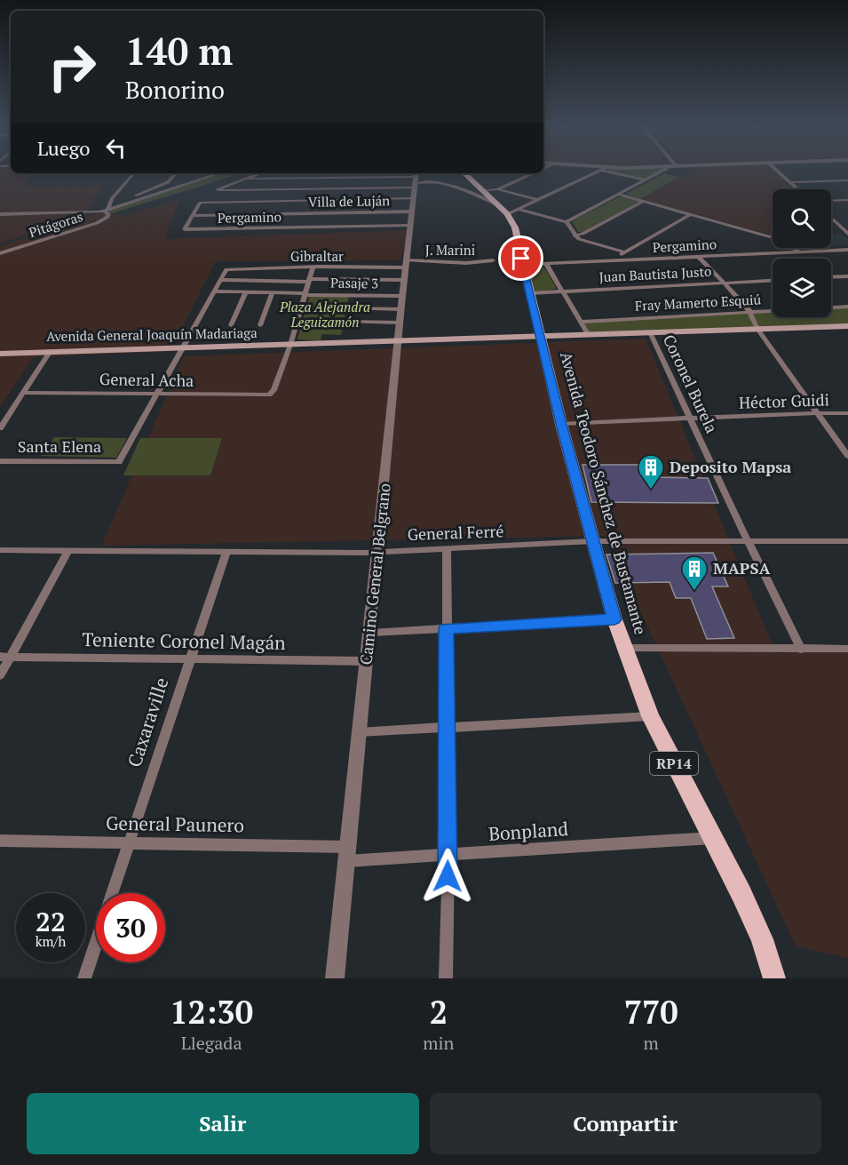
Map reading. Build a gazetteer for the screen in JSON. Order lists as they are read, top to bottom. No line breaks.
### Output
{"streets":{"main road":["Avenida General Joaquín Madariaga","Avenida Teodoro Sánchez de Bustamante","RP14"],"street":["Villa de Luján","Pergamino","Pitágoras","J. Marini","Gibraltar","Juan Bautista Justo","Pasaje 3","Fray Mamerto Esquiú","General Acha","Coronel Burela","Héctor Guidi","Santa Elena","General Ferré","Camino General Belgrano","Teniente Coronel Magán","Caxaraville","General Paunero","Bonpland"]},"crossings":[["Villa de Luján","Pergamino"],["Villa de Luján","Camino General Belgrano"],["Pergamino","Avenida Teodoro Sánchez de Bustamante"],["Pergamino","Camino General Belgrano"],["J. Marini","Gibraltar"],["J. Marini","Camino General Belgrano"],["Gibraltar","Camino General Belgrano"],["Juan Bautista Justo","Avenida Teodoro Sánchez de Bustamante"],["Pasaje 3","Camino General Belgrano"],["Avenida General Joaquín Madariaga","General Acha"],["Avenida General Joaquín Madariaga","Coronel Burela"],["Avenida General Joaquín Madariaga","Avenida Teodoro Sánchez de Bustamante"],["Avenida General Joaquín Madariaga","Camino General Belgrano"],["General Acha","Santa Elena"],["Coronel Burela","Héctor Guidi"],["Coronel Burela","General Ferré"],["Héctor Guidi","Avenida Teodoro Sánchez de Bustamante"],["Avenida Teodoro Sánchez de Bustamante","General Ferré"],["Avenida Teodoro Sánchez de Bustamante","Bonpland"],["General Ferré","Camino General Belgrano"],["General Ferré","Caxaraville"],["Camino General Belgrano","Teniente Coronel Magán"],["Camino General Belgrano","General Paunero"],["Camino General Belgrano","Bonpland"],["Teniente Coronel Magán","Caxaraville"],["Caxaraville","General Paunero"],["General Paunero","Bonpland"]],"parks":["Plaza Alejandra Leguizamón"],"places":{"building":["Deposito Mapsa","MAPSA"]},"page":{"turn":["140 m","Bonorino"],"then":"Luego","speed":"22 km/h","limit":"30","eta":["12:30","Llegada","2","min","770","m"],"buttons":["Salir","Compartir"]}}
